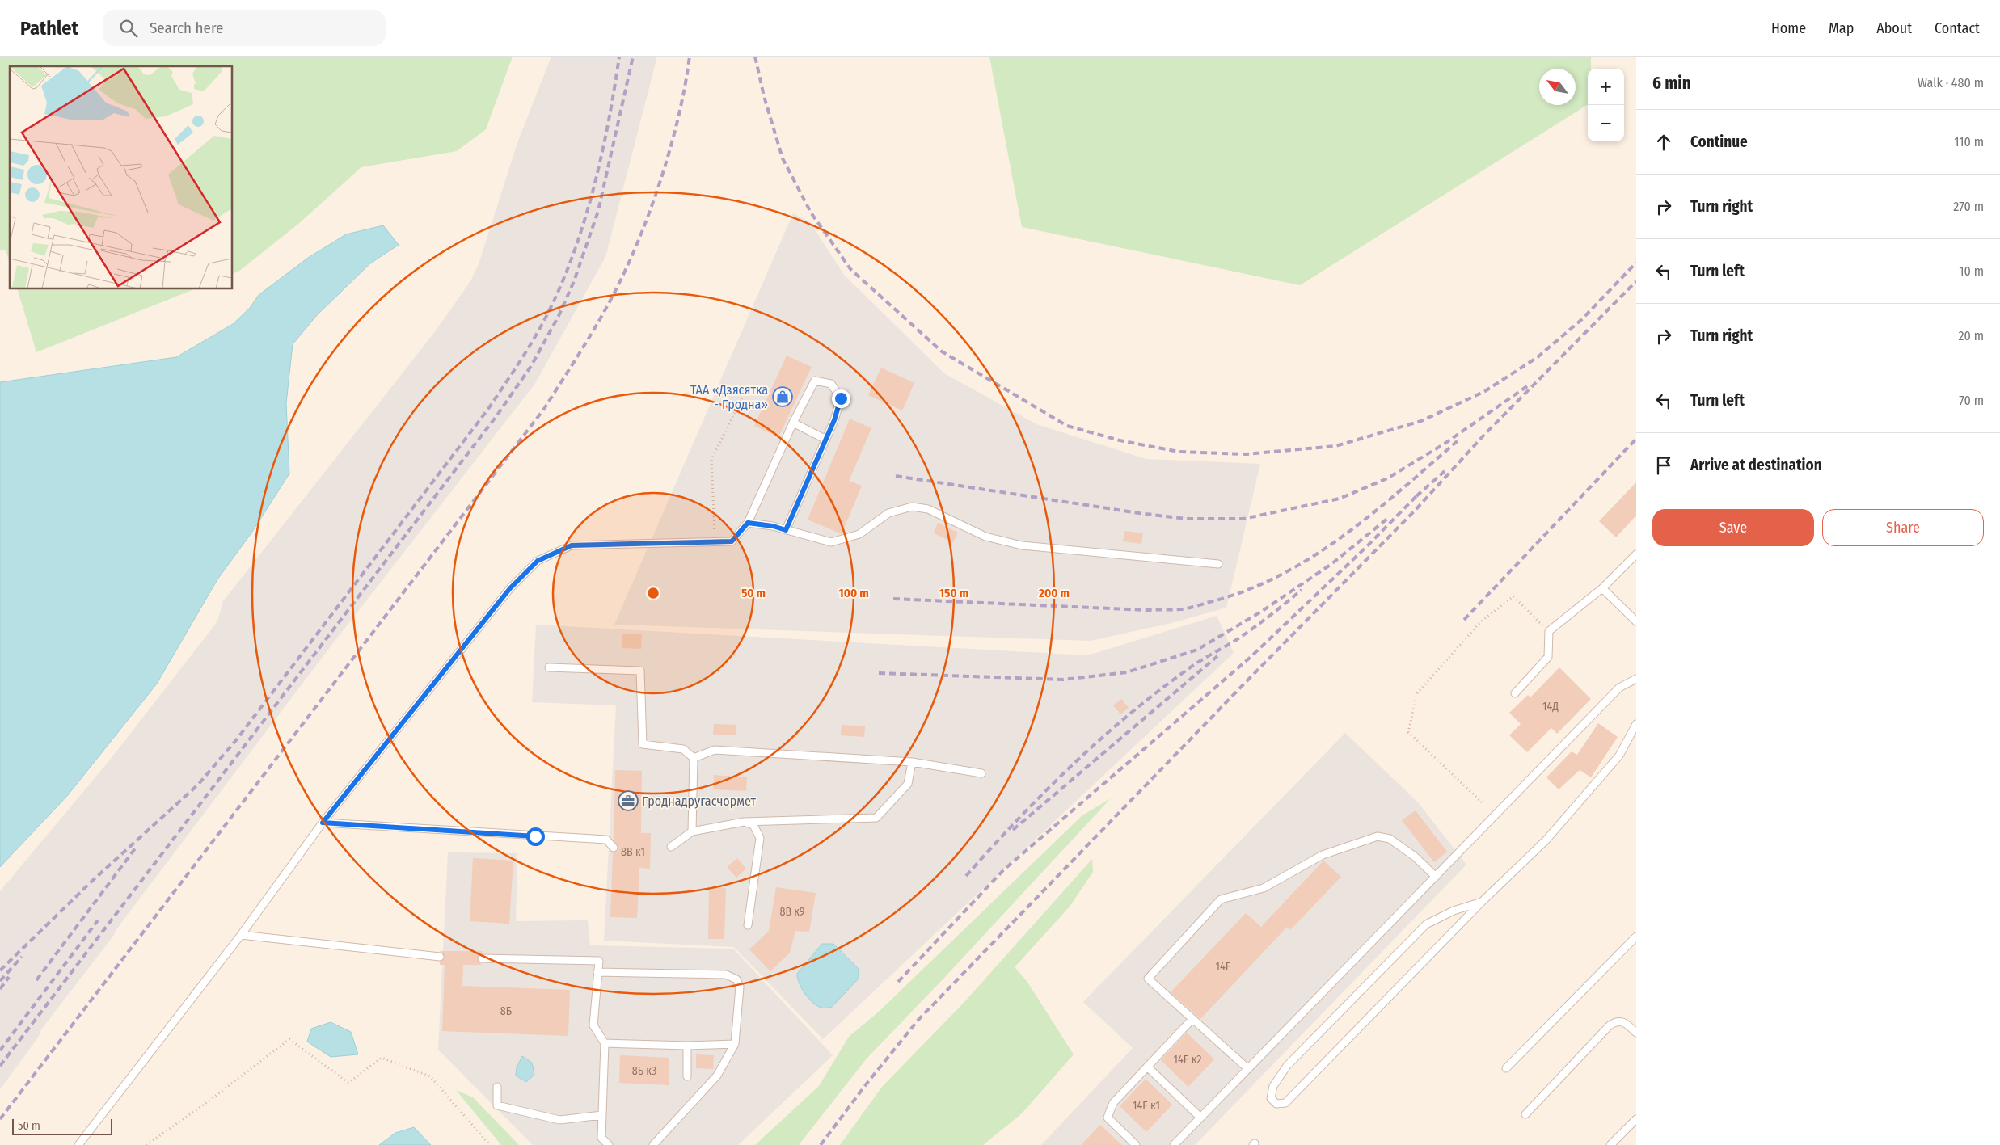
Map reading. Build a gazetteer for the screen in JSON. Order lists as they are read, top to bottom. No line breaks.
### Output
{"places":{"shop":["ТАА «Дзясятка - Гродна»"],"office":["Гроднадругасчормет"]},"house_numbers":["14Д","8В к1","8В к9","14Е","8Б","14Е к2","8Б к3","14Е к1"],"scale_bar":"50 m","north":"top left","page":{"header":"Pathlet","search":"Search here","nav":["Home","Map","About","Contact"],"heading":["6 min","Walk · 480 m"],"map_buttons":["+","−"],"list":[["Continue","110 m"],["Turn right","270 m"],["Turn left","10 m"],["Turn right","20 m"],["Turn left","70 m"],"Arrive at destination"],"buttons":["Save","Share"],"scale":"50 m"},"rings":["50 m","100 m","150 m","200 m"]}
